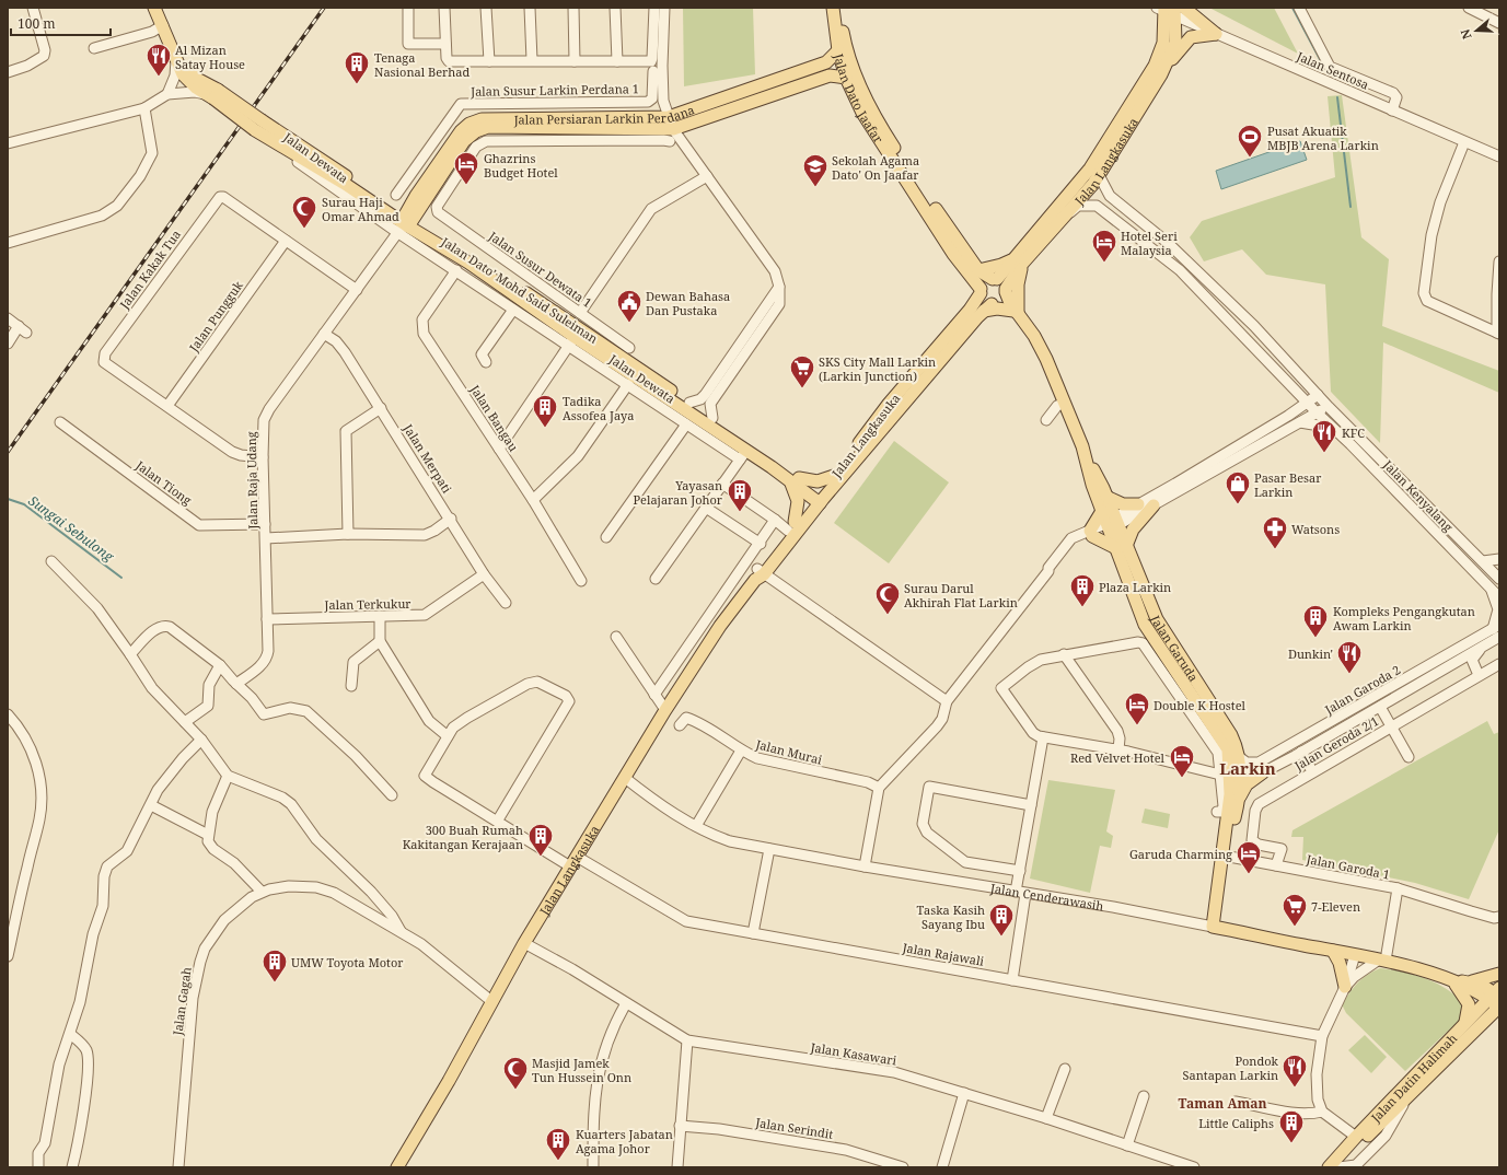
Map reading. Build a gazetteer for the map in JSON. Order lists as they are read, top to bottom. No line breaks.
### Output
{"streets":{"main road":["Jalan Dato Jaafar","Jalan Persiaran Larkin Perdana","Jalan Langkasuka","Jalan Dato' Mohd Said Suleiman","Jalan Garuda","Jalan Cenderawasih","Jalan Datin Halimah"],"street":["Jalan Sentosa","Jalan Susur Larkin Perdana 1","Jalan Dewata","Jalan Kakak Tua","Jalan Susur Dewata 1","Jalan Pungguk","Jalan Bangau","Jalan Merpati","Jalan Raja Udang","Jalan Tiong","Jalan Kenyalang","Jalan Terkukur","Jalan Garoda 2","Jalan Geroda 2/1","Jalan Murai","Jalan Garoda 1","Jalan Rajawali","Jalan Gagah","Jalan Kasawari","Jalan Serindit"]},"crossings":[["Jalan Dato Jaafar","Jalan Persiaran Larkin Perdana"],["Jalan Dato Jaafar","Jalan Langkasuka"],["Jalan Dato Jaafar","Jalan Garuda"],["Jalan Persiaran Larkin Perdana","Jalan Dato' Mohd Said Suleiman"],["Jalan Persiaran Larkin Perdana","Jalan Raja Udang"],["Jalan Dewata","Jalan Dato' Mohd Said Suleiman"],["Jalan Langkasuka","Jalan Dato' Mohd Said Suleiman"],["Jalan Langkasuka","Jalan Kenyalang"],["Jalan Langkasuka","Jalan Garuda"],["Jalan Langkasuka","Jalan Cenderawasih"],["Jalan Langkasuka","Jalan Rajawali"],["Jalan Langkasuka","Jalan Gagah"],["Jalan Langkasuka","Jalan Kasawari"],["Jalan Kakak Tua","Jalan Pungguk"],["Jalan Dato' Mohd Said Suleiman","Jalan Raja Udang"],["Jalan Merpati","Jalan Raja Udang"],["Jalan Merpati","Jalan Terkukur"],["Jalan Raja Udang","Jalan Tiong"],["Jalan Raja Udang","Jalan Terkukur"],["Jalan Garuda","Jalan Garoda 2"],["Jalan Garuda","Jalan Garoda 1"],["Jalan Garuda","Jalan Cenderawasih"],["Jalan Geroda 2/1","Jalan Garoda 1"],["Jalan Garoda 1","Jalan Cenderawasih"],["Jalan Cenderawasih","Jalan Datin Halimah"]],"districts":["Larkin","Taman Aman"],"water":["Sungai Sebulong"],"places":{"restaurant":["Al Mizan Satay House","KFC","Dunkin'","Pondok Santapan Larkin"],"building":["Tenaga Nasional Berhad","Tadika Assofea Jaya","Yayasan Pelajaran Johor","Plaza Larkin","Kompleks Pengangkutan Awam Larkin","300 Buah Rumah Kakitangan Kerajaan","Taska Kasih Sayang Ibu","UMW Toyota Motor","Little Caliphs","Kuarters Jabatan Agama Johor"],"sports":["Pusat Akuatik MBJB Arena Larkin"],"hotel":["Ghazrins Budget Hotel","Hotel Seri Malaysia","Double K Hostel","Red Velvet Hotel","Garuda Charming"],"school or university":["Sekolah Agama Dato' On Jaafar"],"mosque":["Surau Haji Omar Ahmad","Surau Darul Akhirah Flat Larkin","Masjid Jamek Tun Hussein Onn"],"public building":["Dewan Bahasa Dan Pustaka"],"supermarket":["SKS City Mall Larkin (Larkin Junction)","7-Eleven"],"shop":["Pasar Besar Larkin"],"pharmacy":["Watsons"]},"scale_bar":"100 m","north":"left"}
